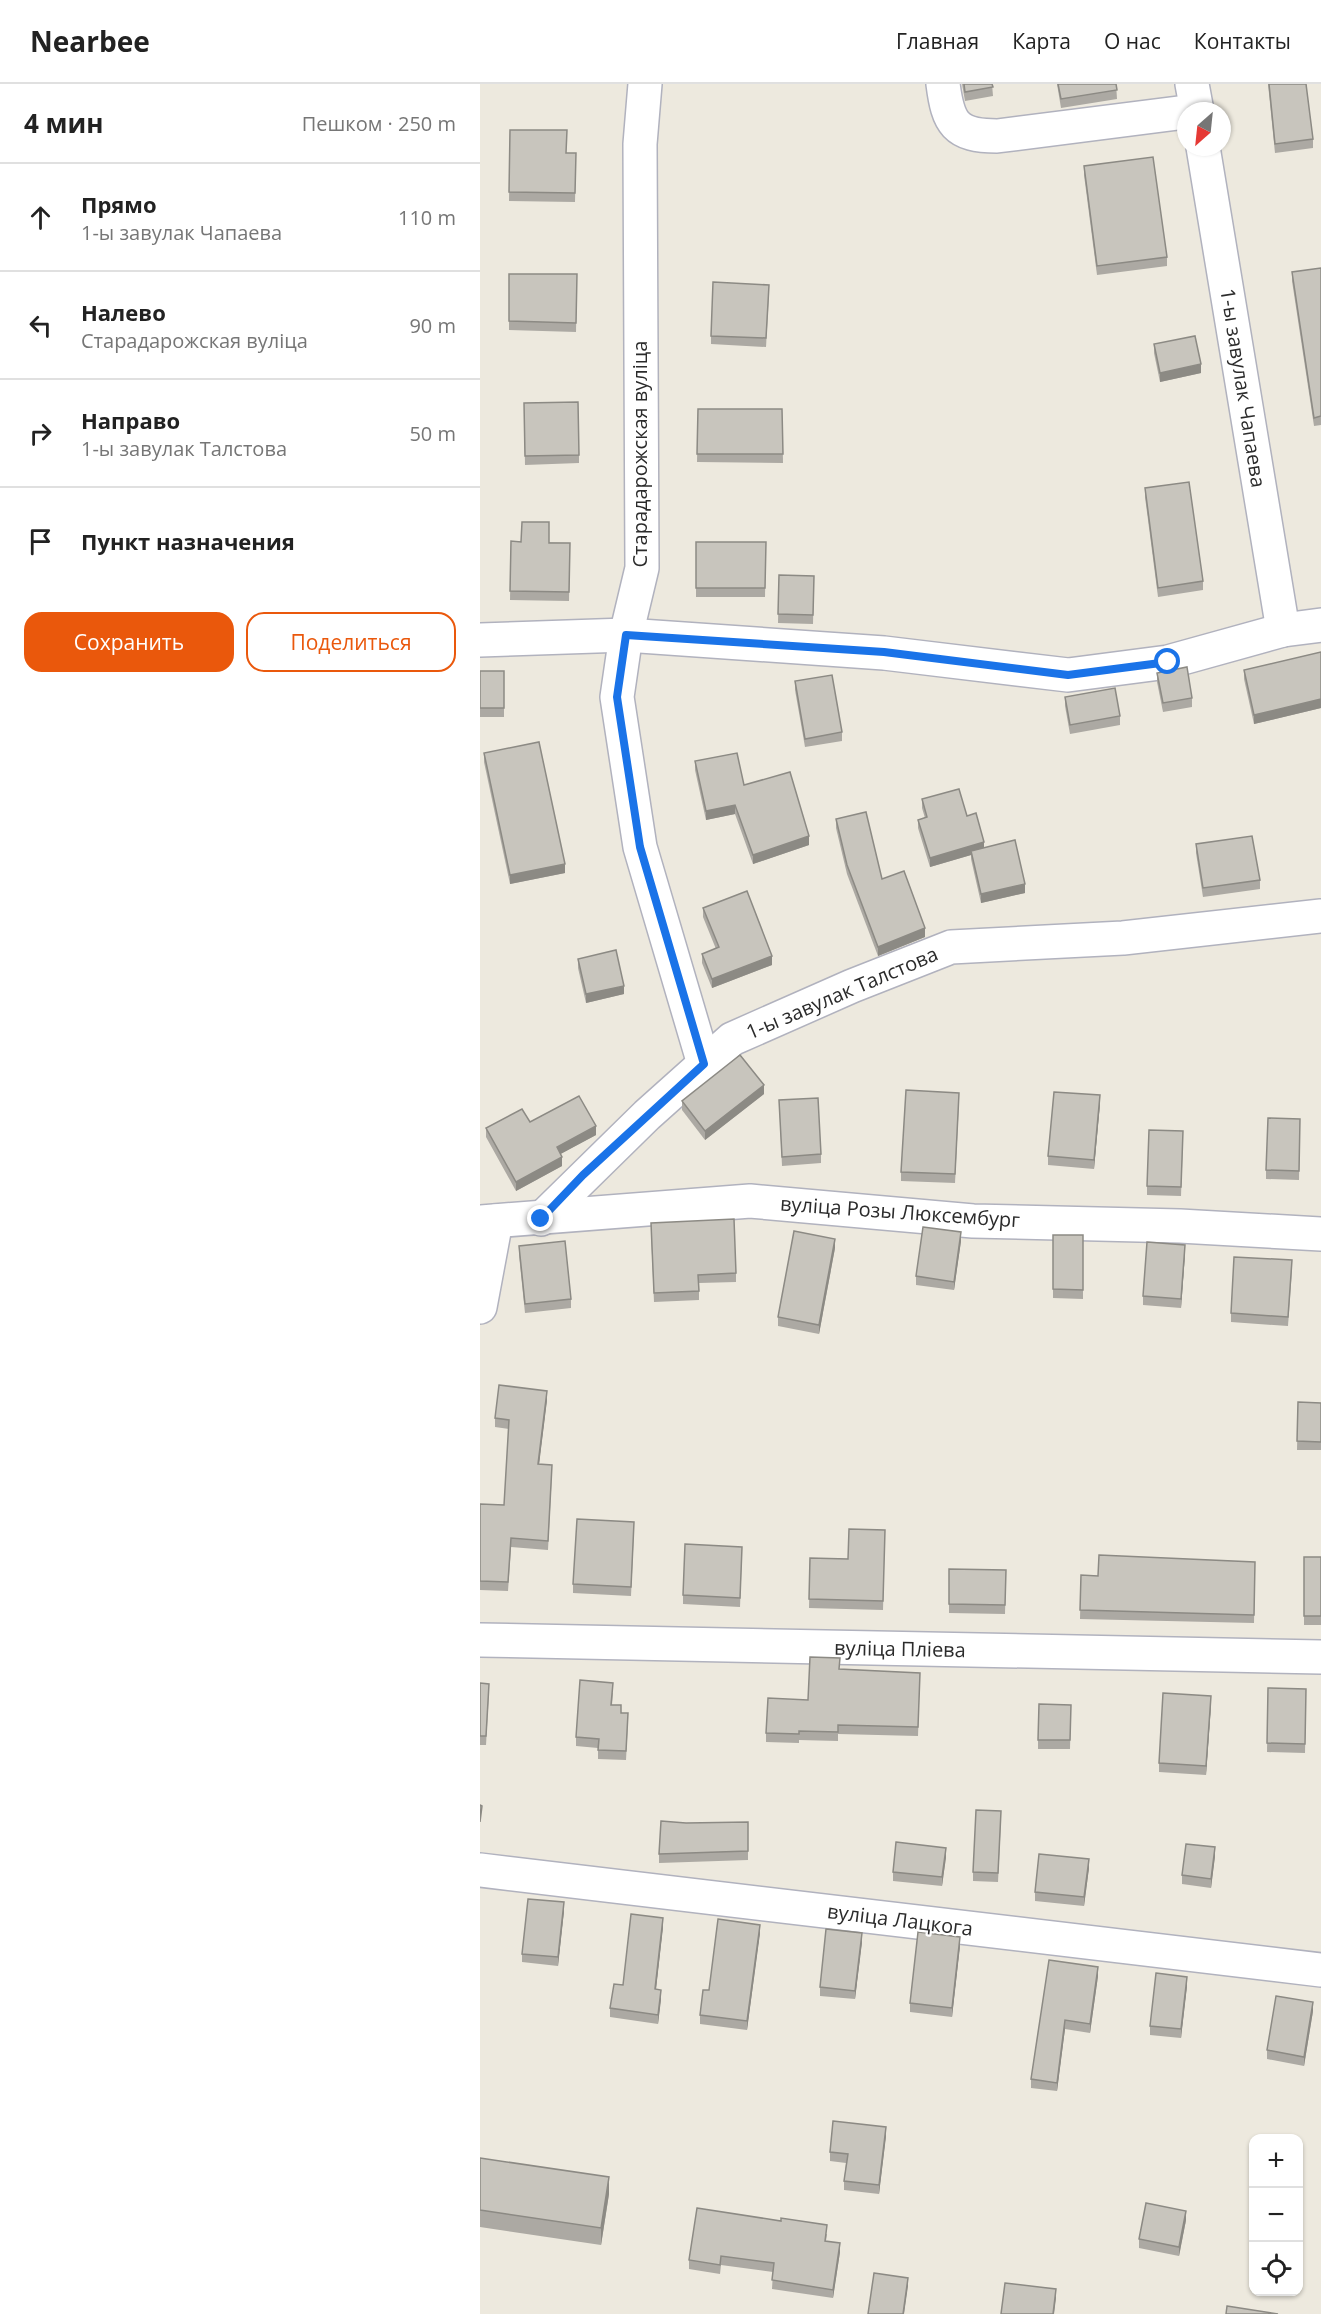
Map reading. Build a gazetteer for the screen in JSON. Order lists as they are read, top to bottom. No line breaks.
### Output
{"streets":{"street":["1-ы завулак Чапаева","Старадарожская вуліца","1-ы завулак Талстова","вуліца Розы Люксембург","вуліца Пліева","вуліца Лацкога"]},"crossings":[["Старадарожская вуліца","1-ы завулак Талстова"],["1-ы завулак Талстова","вуліца Розы Люксембург"]],"north":"bottom left","page":{"header":"Nearbee","nav":["Главная","Карта","О нас","Контакты"],"heading":["4 мин","Пешком · 250 m"],"list":[["Прямо","1-ы завулак Чапаева","110 m"],["Налево","Старадарожская вуліца","90 m"],["Направо","1-ы завулак Талстова","50 m"],"Пункт назначения"],"buttons":["Сохранить","Поделиться"],"map_buttons":["+","−"]}}
